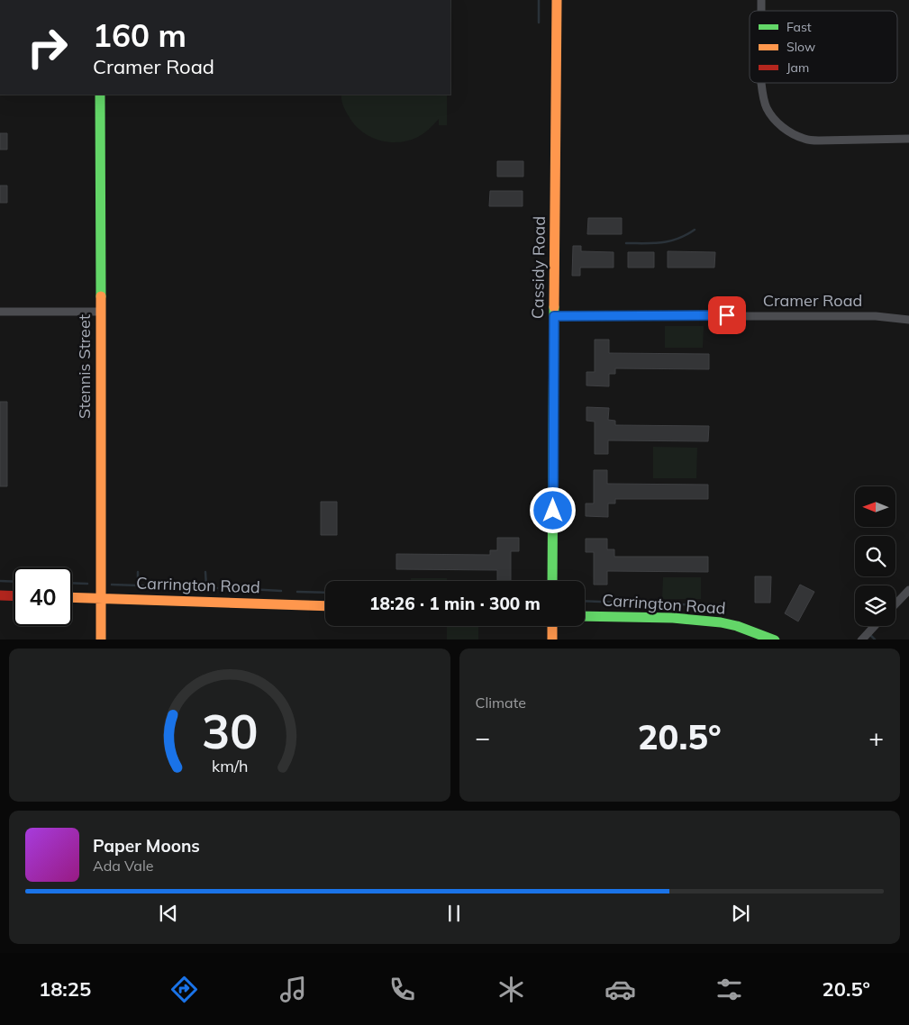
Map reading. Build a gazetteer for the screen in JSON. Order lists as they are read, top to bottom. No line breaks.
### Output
{"streets":{"street":["Cassidy Road","Cramer Road","Stennis Street","Carrington Road"]},"crossings":[["Cassidy Road","Cramer Road"],["Stennis Street","Carrington Road"]],"legend":["Fast","Slow","Jam"],"north":"left","page":{"turn":["160 m","Cramer Road"],"limit":"40","trip":"18:26 · 1 min · 300 m","tile":"Climate","heat":["−","20.5°","+"],"song":["Paper Moons","Ada Vale"],"tabs":["18:25","20.5°"],"gauge":["30","km/h"]}}
